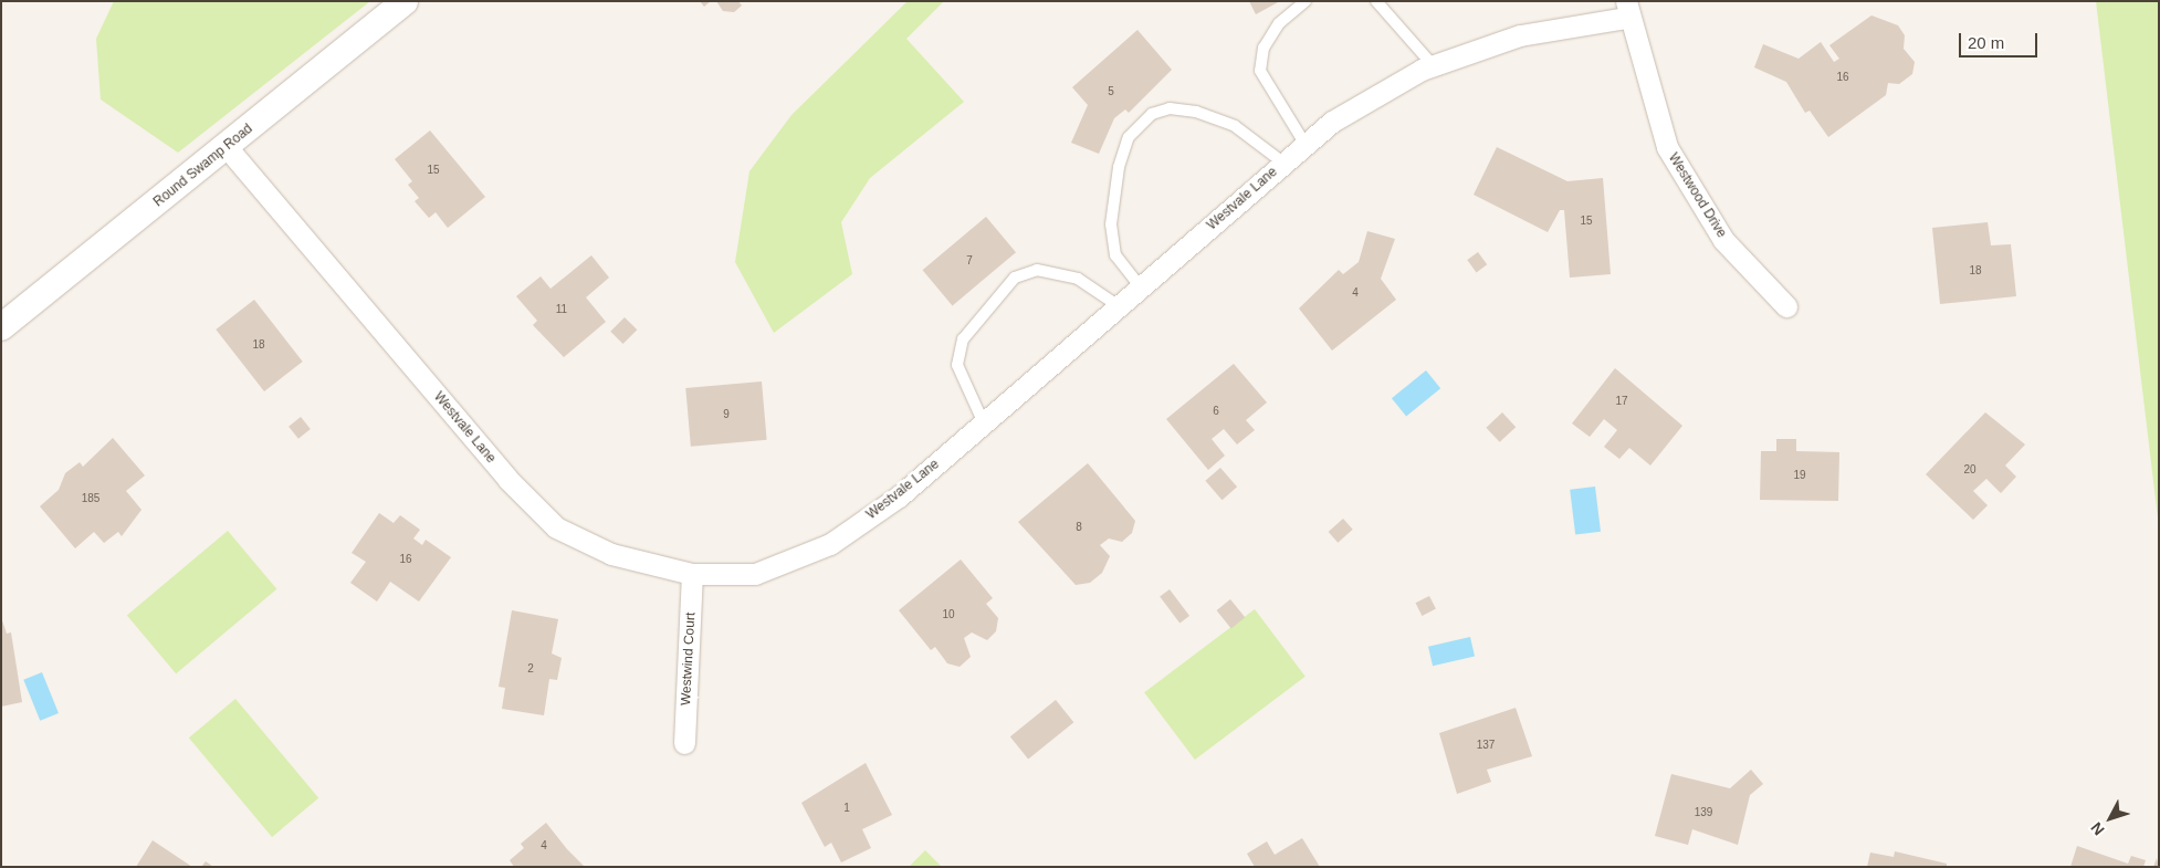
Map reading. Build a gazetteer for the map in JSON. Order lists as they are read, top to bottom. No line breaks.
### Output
{"streets":{"street":["Round Swamp Road","Westwood Drive","Westvale Lane","Westwind Court"]},"crossings":[["Round Swamp Road","Westvale Lane"],["Westwood Drive","Westvale Lane"],["Westvale Lane","Westwind Court"]],"house_numbers":["16","5","15","15","7","18","4","11","18","17","6","9","20","19","185","8","16","10","2","137","1","139","4"],"scale_bar":"20 m","north":"bottom left"}
